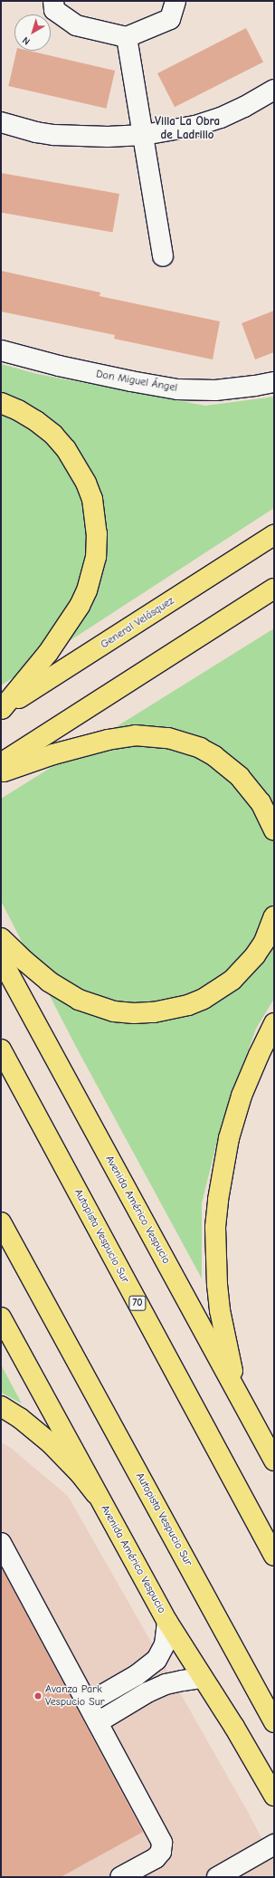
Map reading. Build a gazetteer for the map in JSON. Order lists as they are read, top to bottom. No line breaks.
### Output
{"streets":{"main road":["General Velásquez","Avenida Américo Vespucio","Autopista Vespucio Sur","70"],"street":["Don Miguel Ángel"]},"districts":["Villa La Obra de Ladrillo"],"places":["Avanza Park Vespucio Sur"],"north":"bottom left"}
